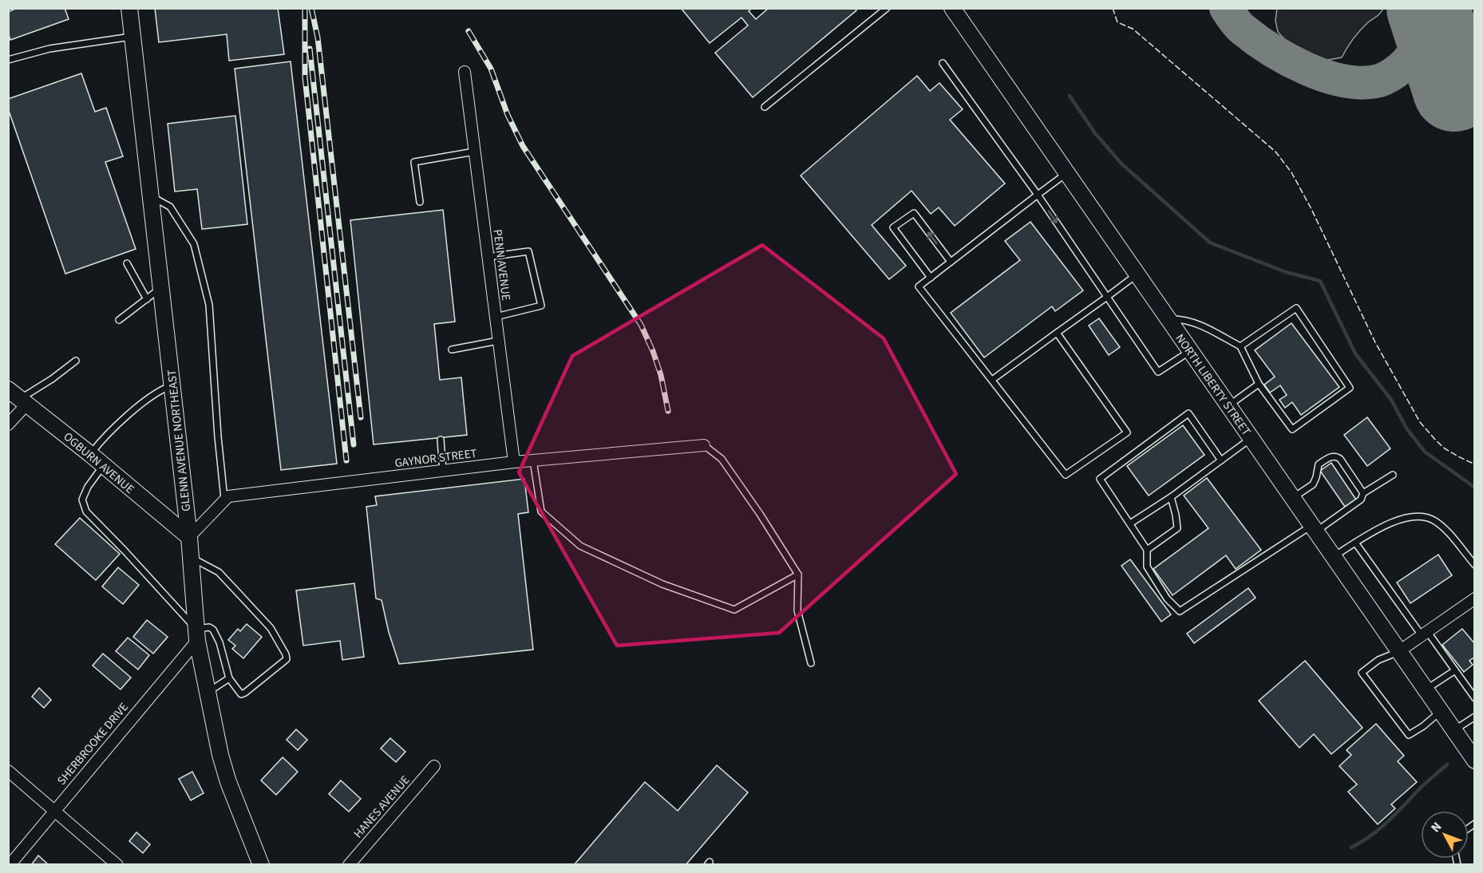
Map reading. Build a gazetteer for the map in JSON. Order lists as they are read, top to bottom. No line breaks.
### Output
{"streets":{"street":["PENN AVENUE","NORTH LIBERTY STREET","GLENN AVENUE NORTHEAST","GAYNOR STREET","OGBURN AVENUE","SHERBROOKE DRIVE","HANES AVENUE"]},"crossings":[["PENN AVENUE","GAYNOR STREET"],["GLENN AVENUE NORTHEAST","OGBURN AVENUE"],["GLENN AVENUE NORTHEAST","SHERBROOKE DRIVE"]],"north":"top left"}
